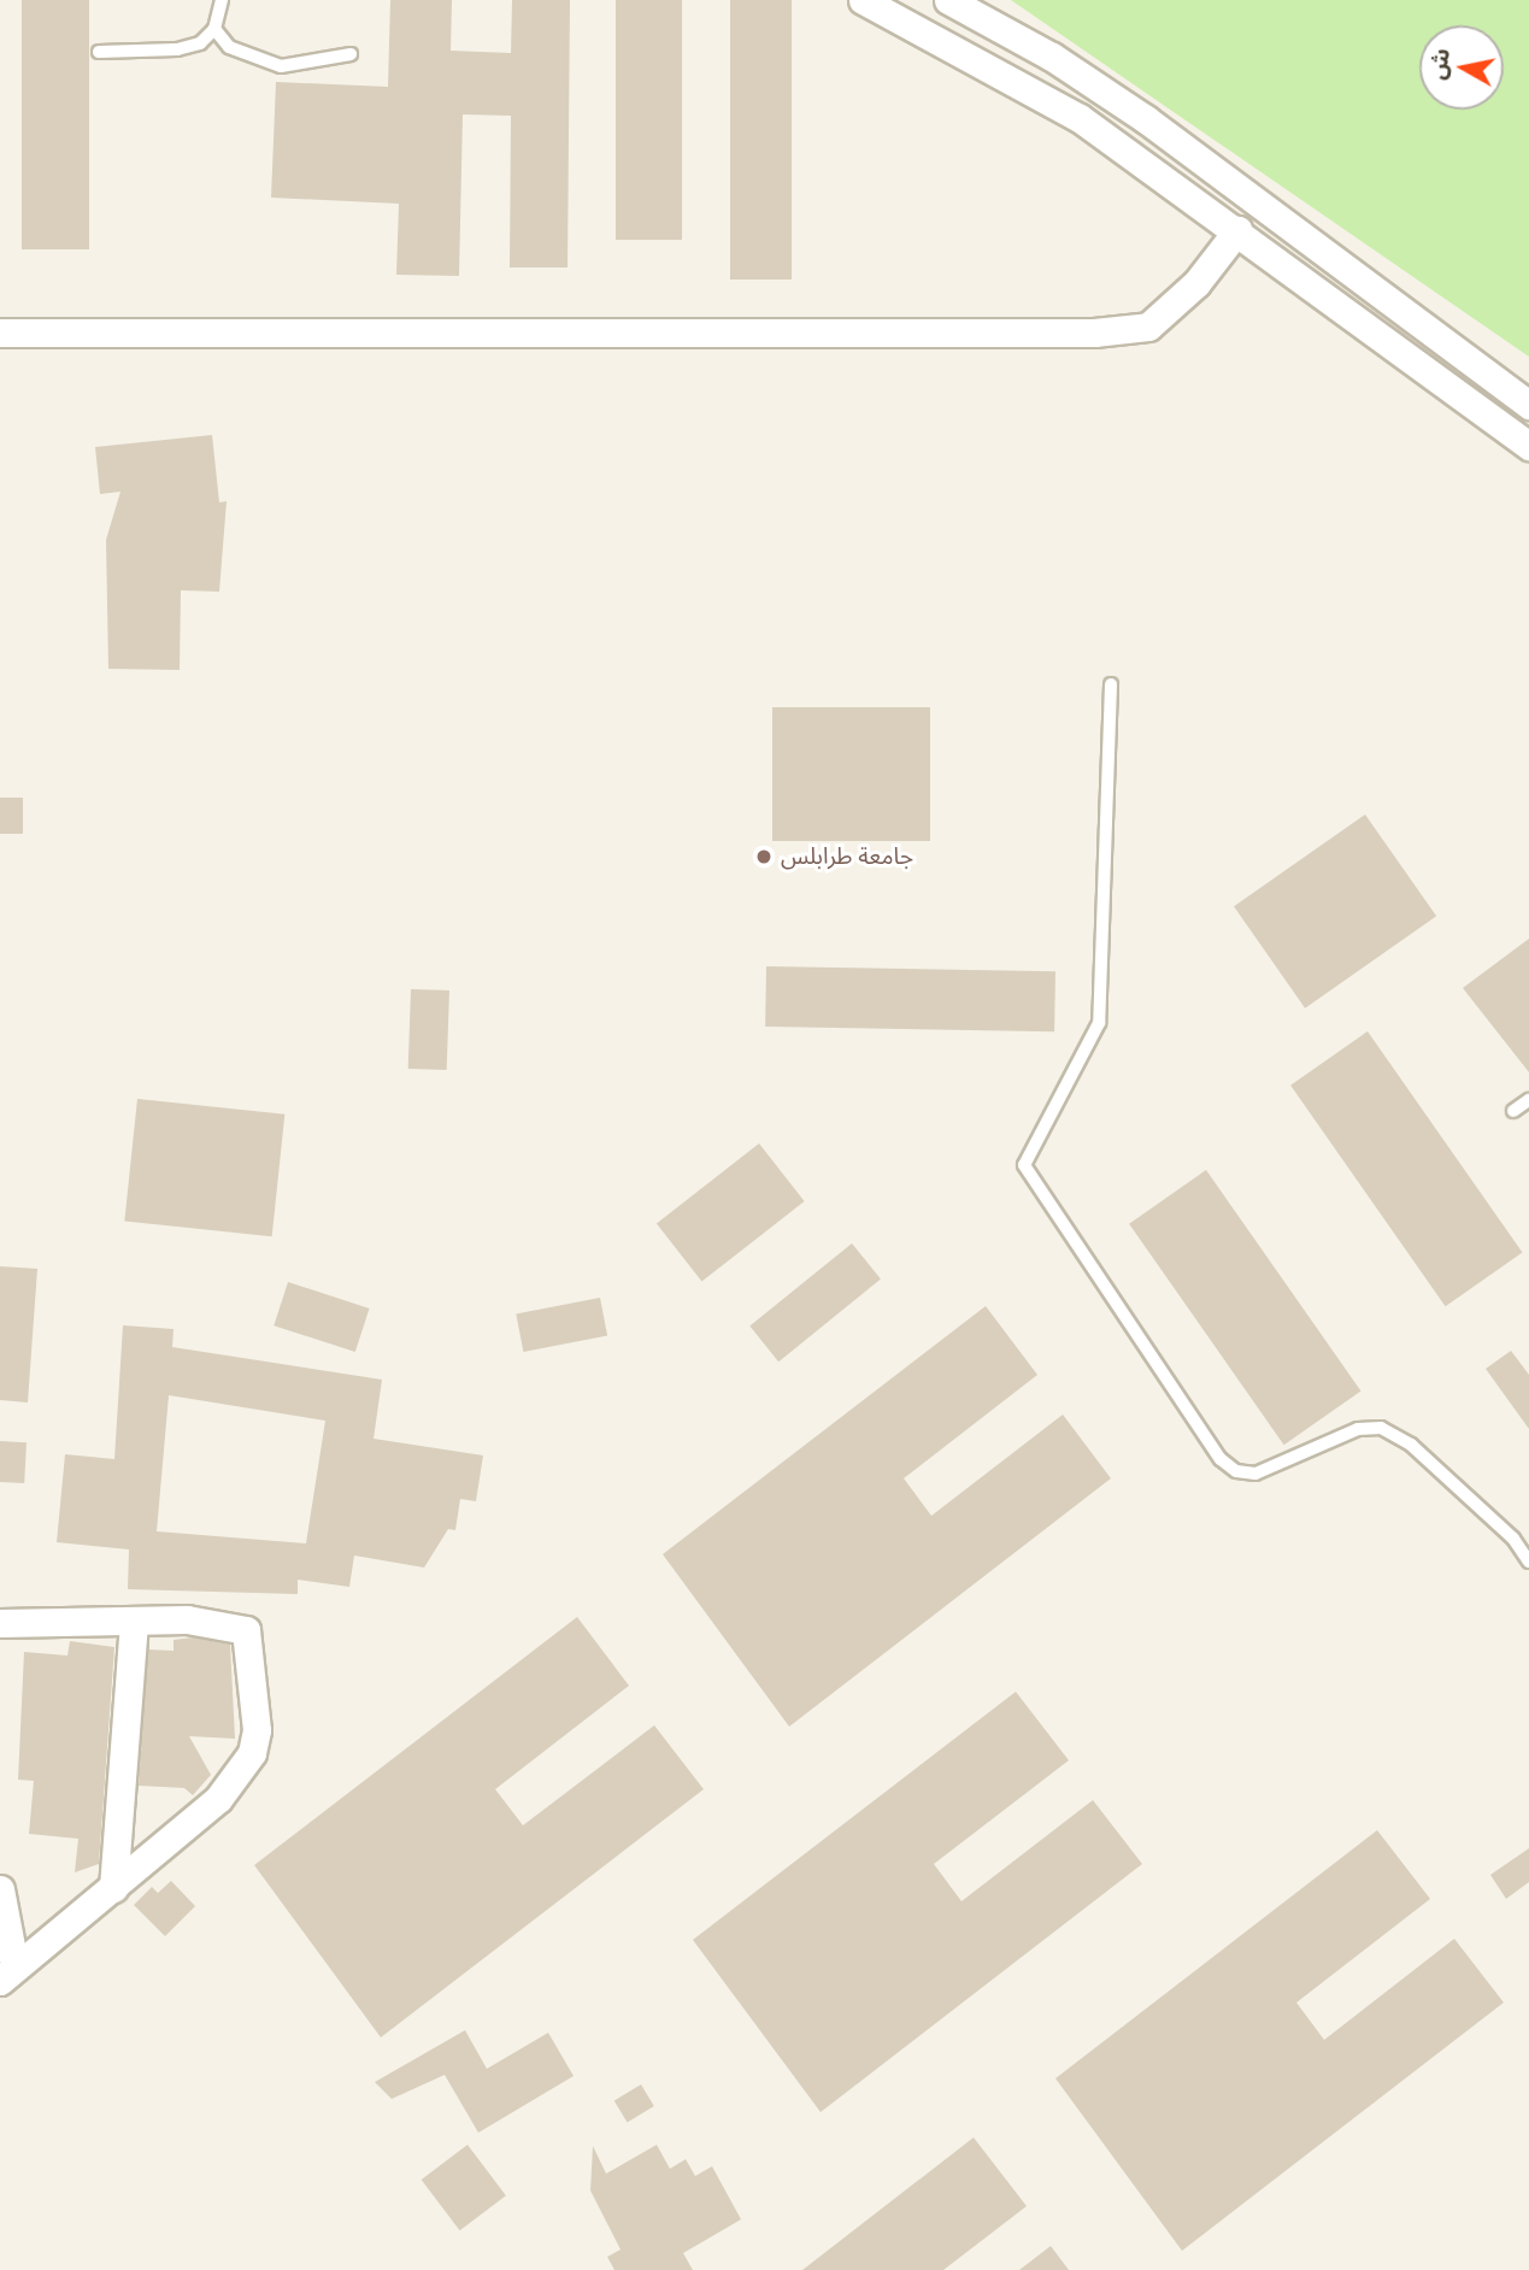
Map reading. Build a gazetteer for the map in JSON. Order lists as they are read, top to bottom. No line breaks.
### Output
{"places":["جامعة طرابلس"],"north":"left"}
